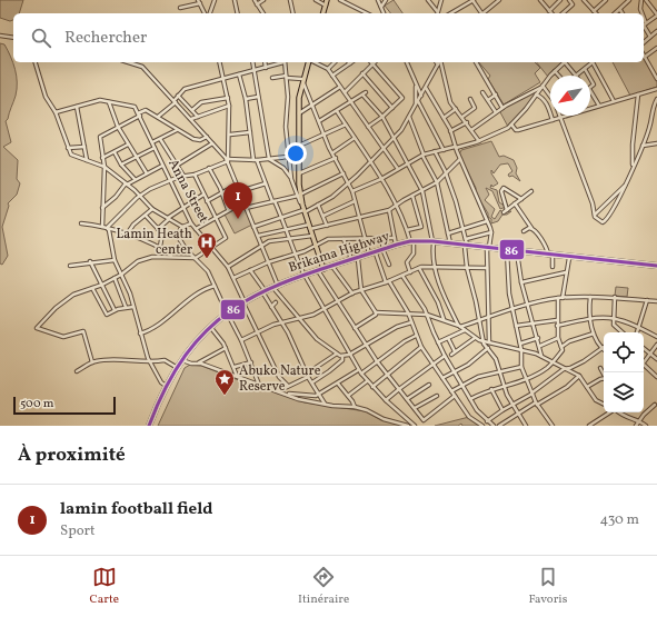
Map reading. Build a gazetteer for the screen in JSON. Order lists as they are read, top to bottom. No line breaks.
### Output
{"streets":{"highway":["Brikama Highway"],"street":["Anna Street"]},"crossings":[["Anna Street","Brikama Highway"]],"places":{"hospital":["Lamin Heath center"],"place":["Abuko Nature Reserve"]},"lines":["transit line 86"],"scale_bar":"500 m","north":"bottom left","page":{"search":"Rechercher","pins":"1","scale":"500 m","heading":"À proximité","list":[{"mark":"1","name":"lamin football field","note":"Sport","value":"430 m"}],"nav":["Carte","Itinéraire","Favoris"]}}
